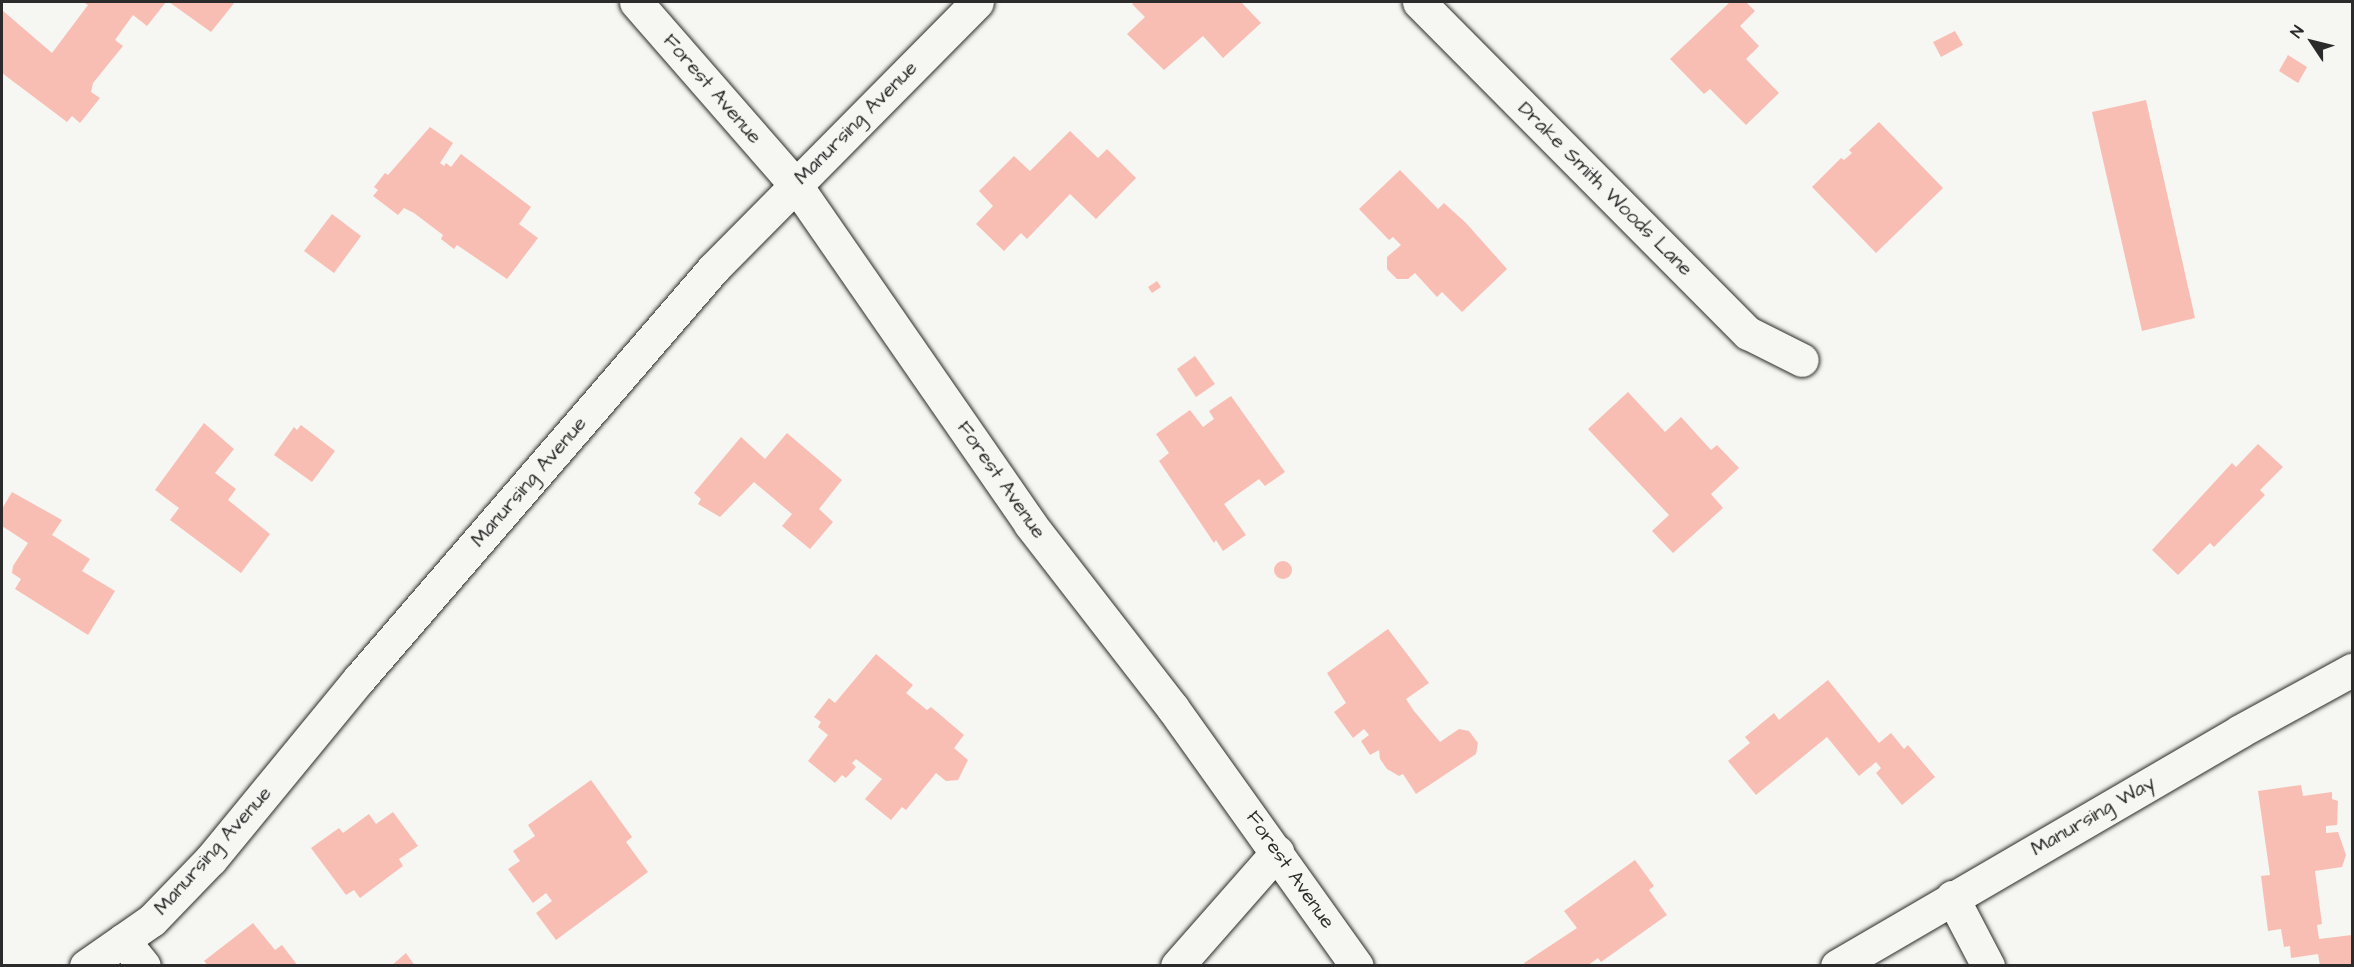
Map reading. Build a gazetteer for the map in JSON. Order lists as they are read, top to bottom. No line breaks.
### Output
{"streets":{"street":["Forest Avenue","Manursing Avenue","Drake Smith Woods Lane","Manursing Way"]},"crossings":[["Forest Avenue","Manursing Avenue"]],"north":"top left"}
